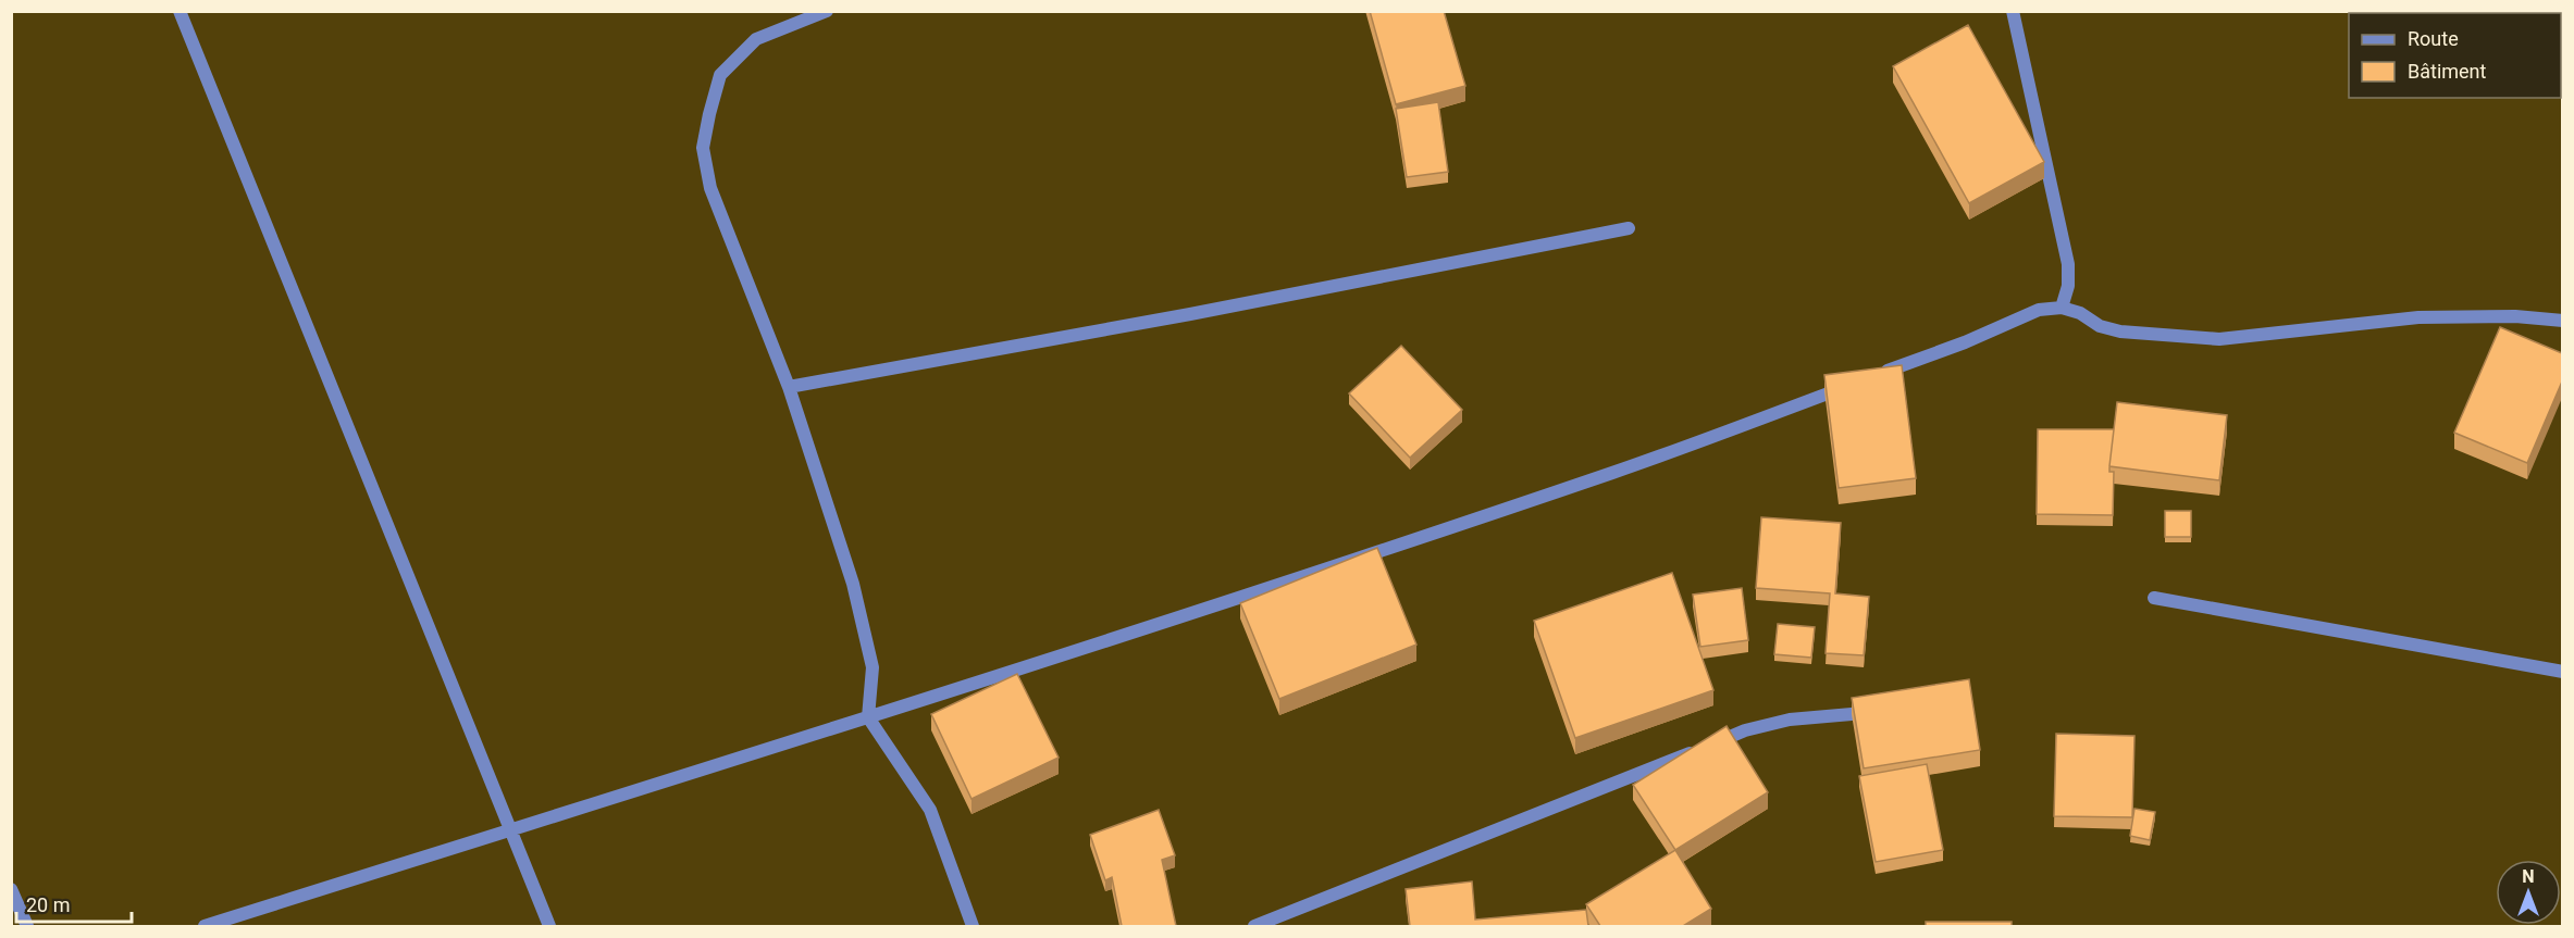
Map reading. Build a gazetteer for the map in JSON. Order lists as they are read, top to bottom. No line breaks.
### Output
{"legend":["Route","Bâtiment"],"scale_bar":"20 m","north":"top"}
